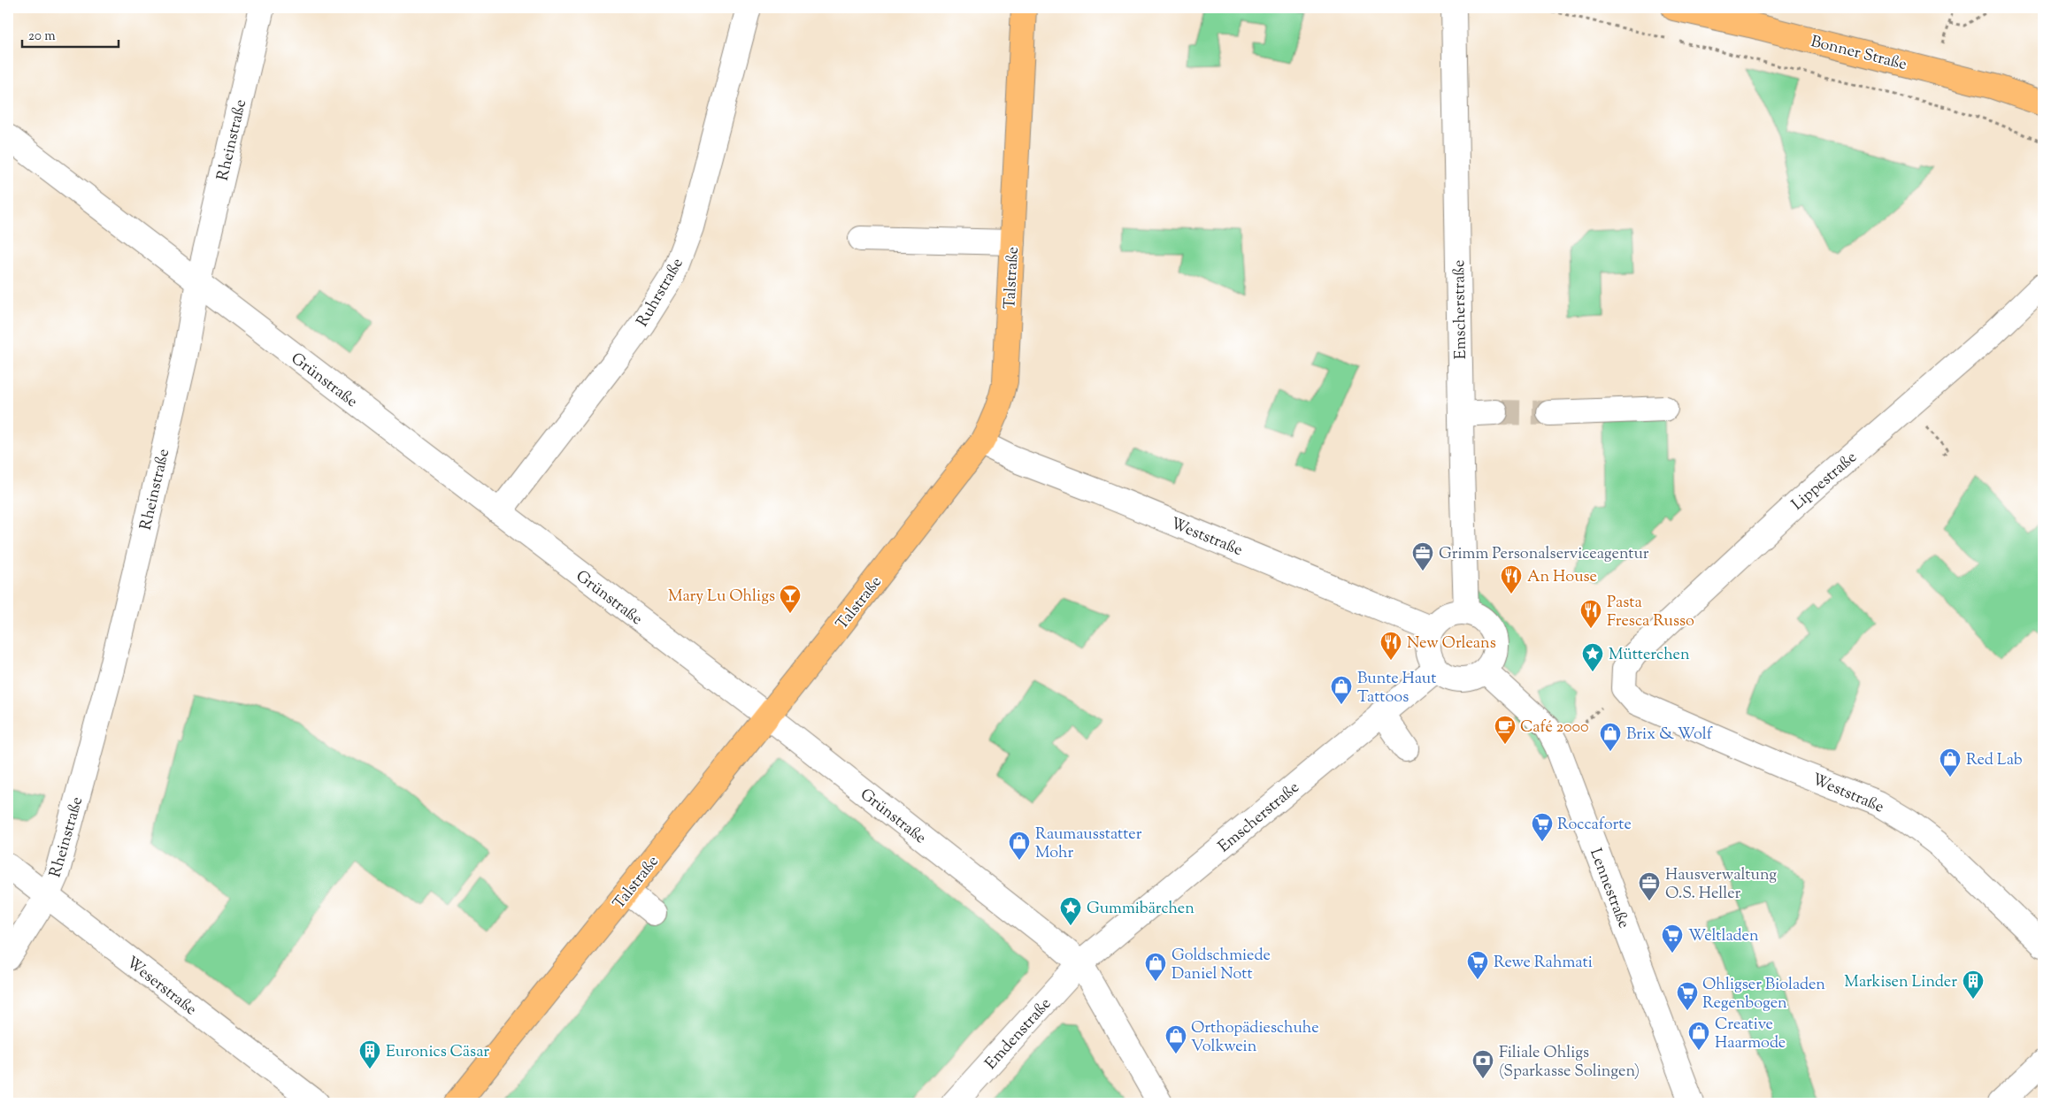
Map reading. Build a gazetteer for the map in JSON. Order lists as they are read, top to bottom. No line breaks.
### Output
{"streets":{"main road":["Bonner Straße","Talstraße"],"street":["Rheinstraße","Ruhrstraße","Emscherstraße","Grünstraße","Lippestraße","Weststraße","Lennestraße","Weserstraße","Emdenstraße"]},"crossings":[["Rheinstraße","Grünstraße"],["Rheinstraße","Weserstraße"],["Talstraße","Grünstraße"],["Talstraße","Weststraße"],["Ruhrstraße","Grünstraße"],["Emscherstraße","Grünstraße"],["Emscherstraße","Weststraße"],["Emscherstraße","Lennestraße"],["Emscherstraße","Emdenstraße"],["Grünstraße","Emdenstraße"],["Lippestraße","Weststraße"],["Weststraße","Lennestraße"]],"places":{"office":["Grimm Personalserviceagentur","Hausverwaltung O.S. Heller"],"restaurant":["An House","Pasta Fresca Russo","New Orleans"],"bar":["Mary Lu Ohligs"],"place":["Mütterchen","Gummibärchen"],"shop":["Bunte Haut Tattoos","Brix & Wolf","Red Lab","Raumausstatter Mohr","Goldschmiede Daniel Nott","Creative Haarmode","Orthopädieschuhe Volkwein"],"cafe":["Café 2000"],"supermarket":["Roccaforte","Weltladen","Rewe Rahmati","Ohligser Bioladen Regenbogen"],"building":["Markisen Linder","Euronics Cäsar"],"bank":["Filiale Ohligs (Sparkasse Solingen)"]},"scale_bar":"20 m"}
